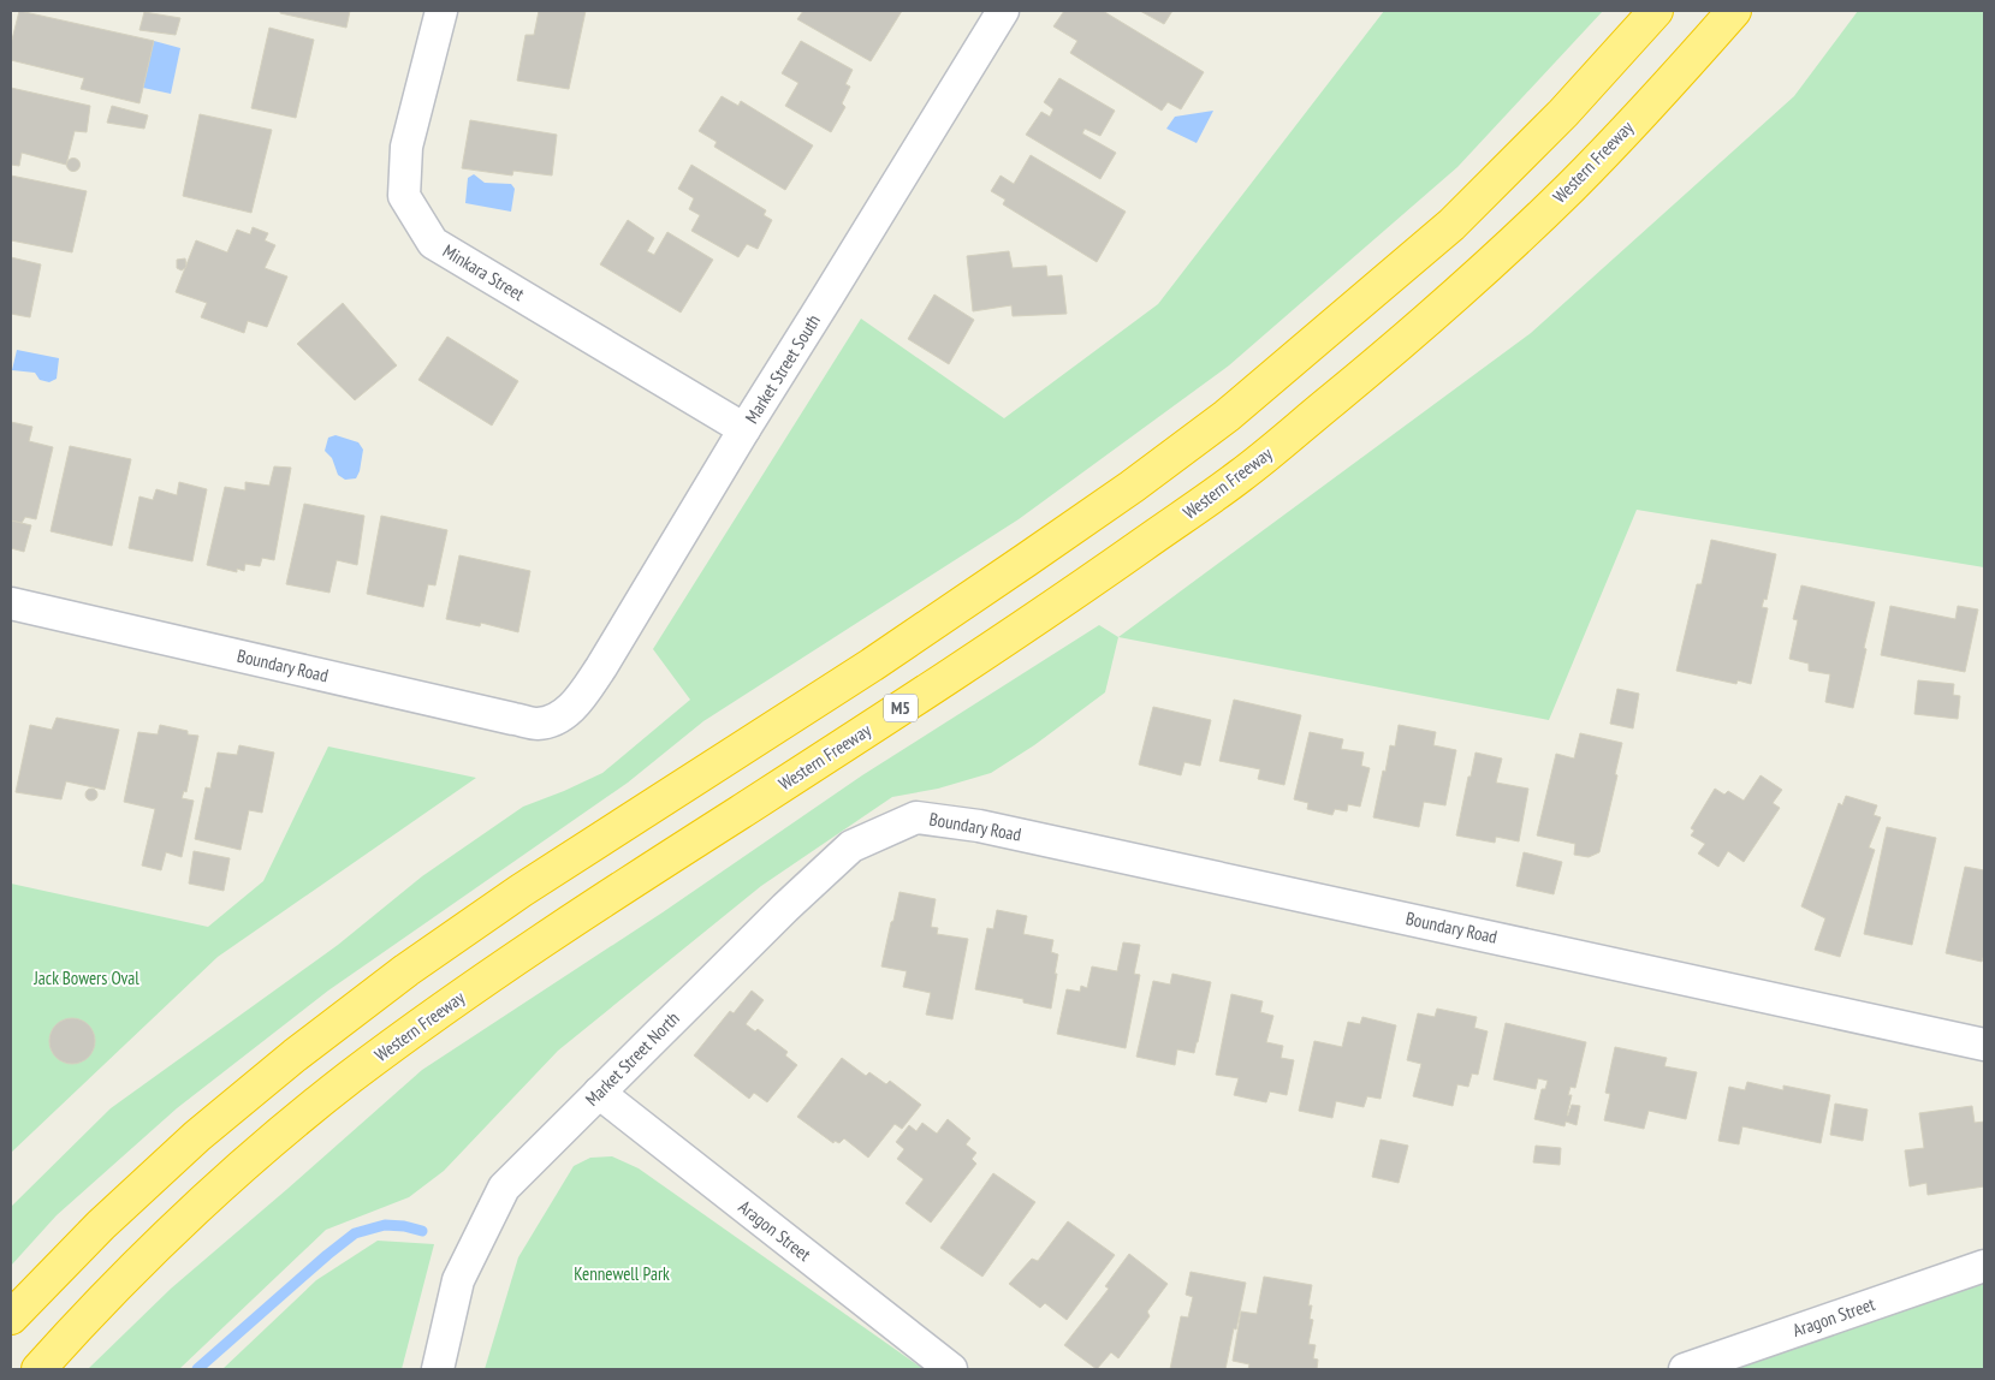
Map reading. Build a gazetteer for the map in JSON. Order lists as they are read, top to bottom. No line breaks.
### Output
{"streets":{"highway":["Western Freeway","M5"],"street":["Minkara Street","Market Street South","Boundary Road","Market Street North","Aragon Street"]},"crossings":[["Minkara Street","Market Street South"],["Market Street South","Boundary Road"],["Boundary Road","Market Street North"],["Market Street North","Aragon Street"]],"parks":["Jack Bowers Oval","Kennewell Park"]}
